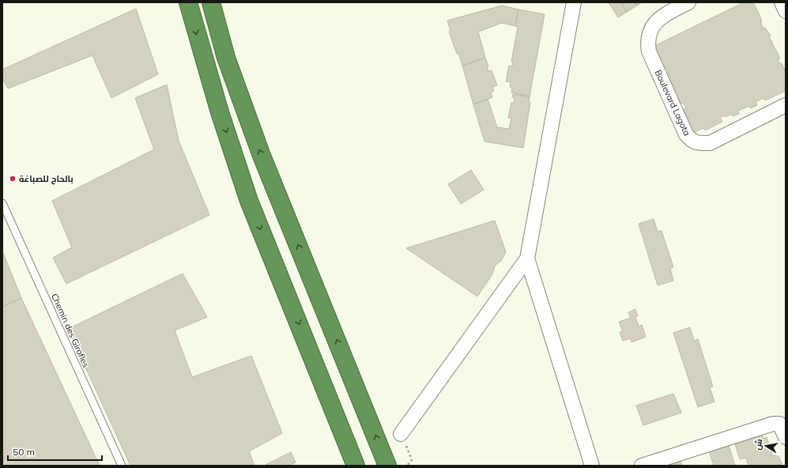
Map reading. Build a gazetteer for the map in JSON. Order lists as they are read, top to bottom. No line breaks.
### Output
{"streets":{"street":["Boulevard Lagota"],"lane":["Chemin des Girofles"]},"places":["بالحاج للصباغة"],"scale_bar":"50 m","north":"left"}
